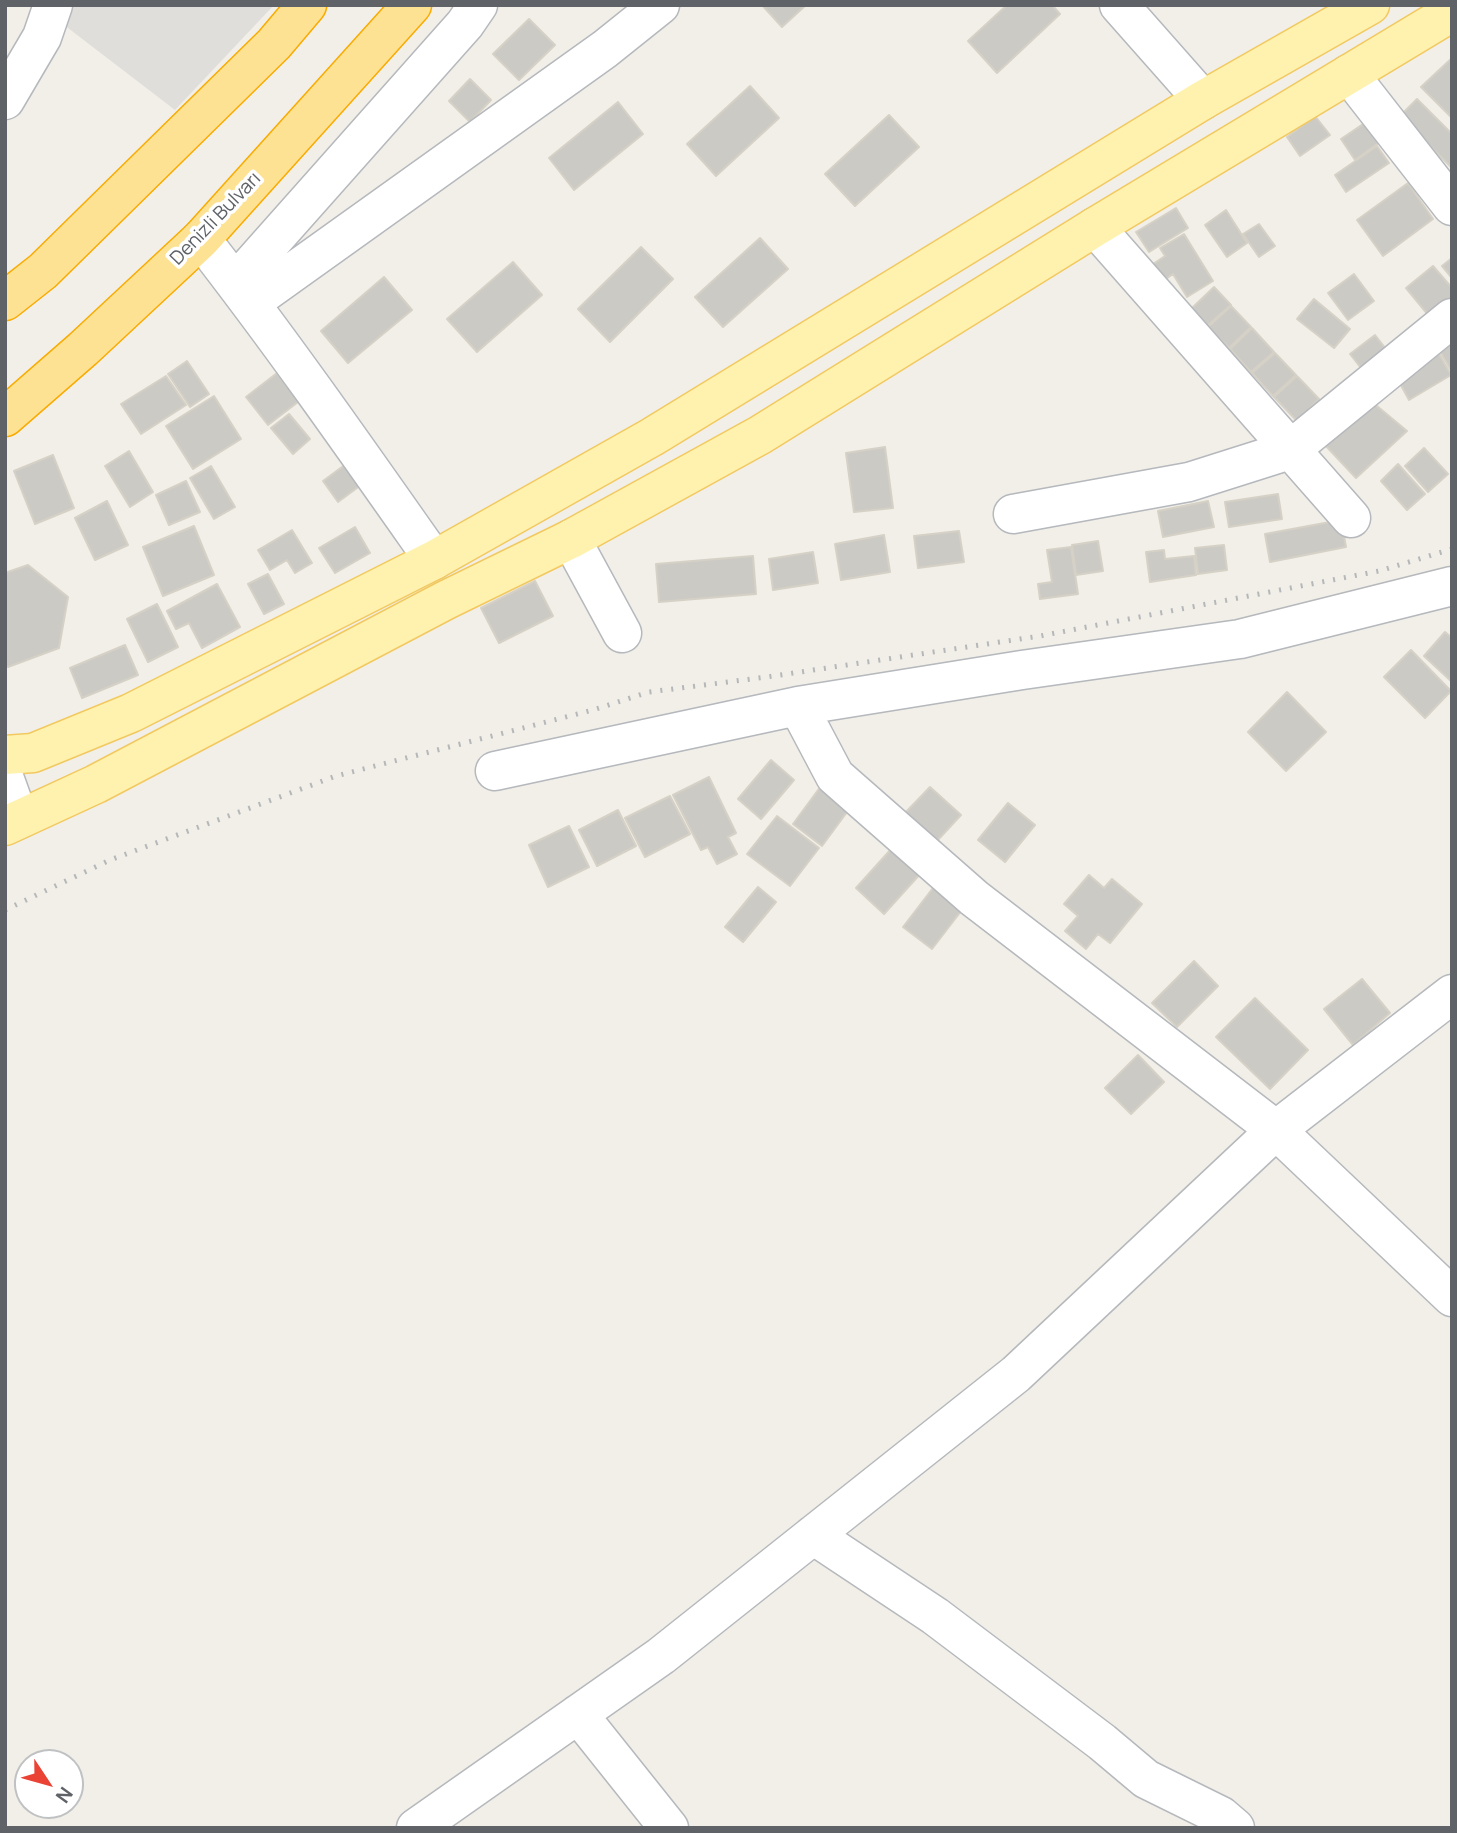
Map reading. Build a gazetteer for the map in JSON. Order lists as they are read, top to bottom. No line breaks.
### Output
{"streets":{"highway":["Denizli Bulvarı"]},"north":"bottom right"}
